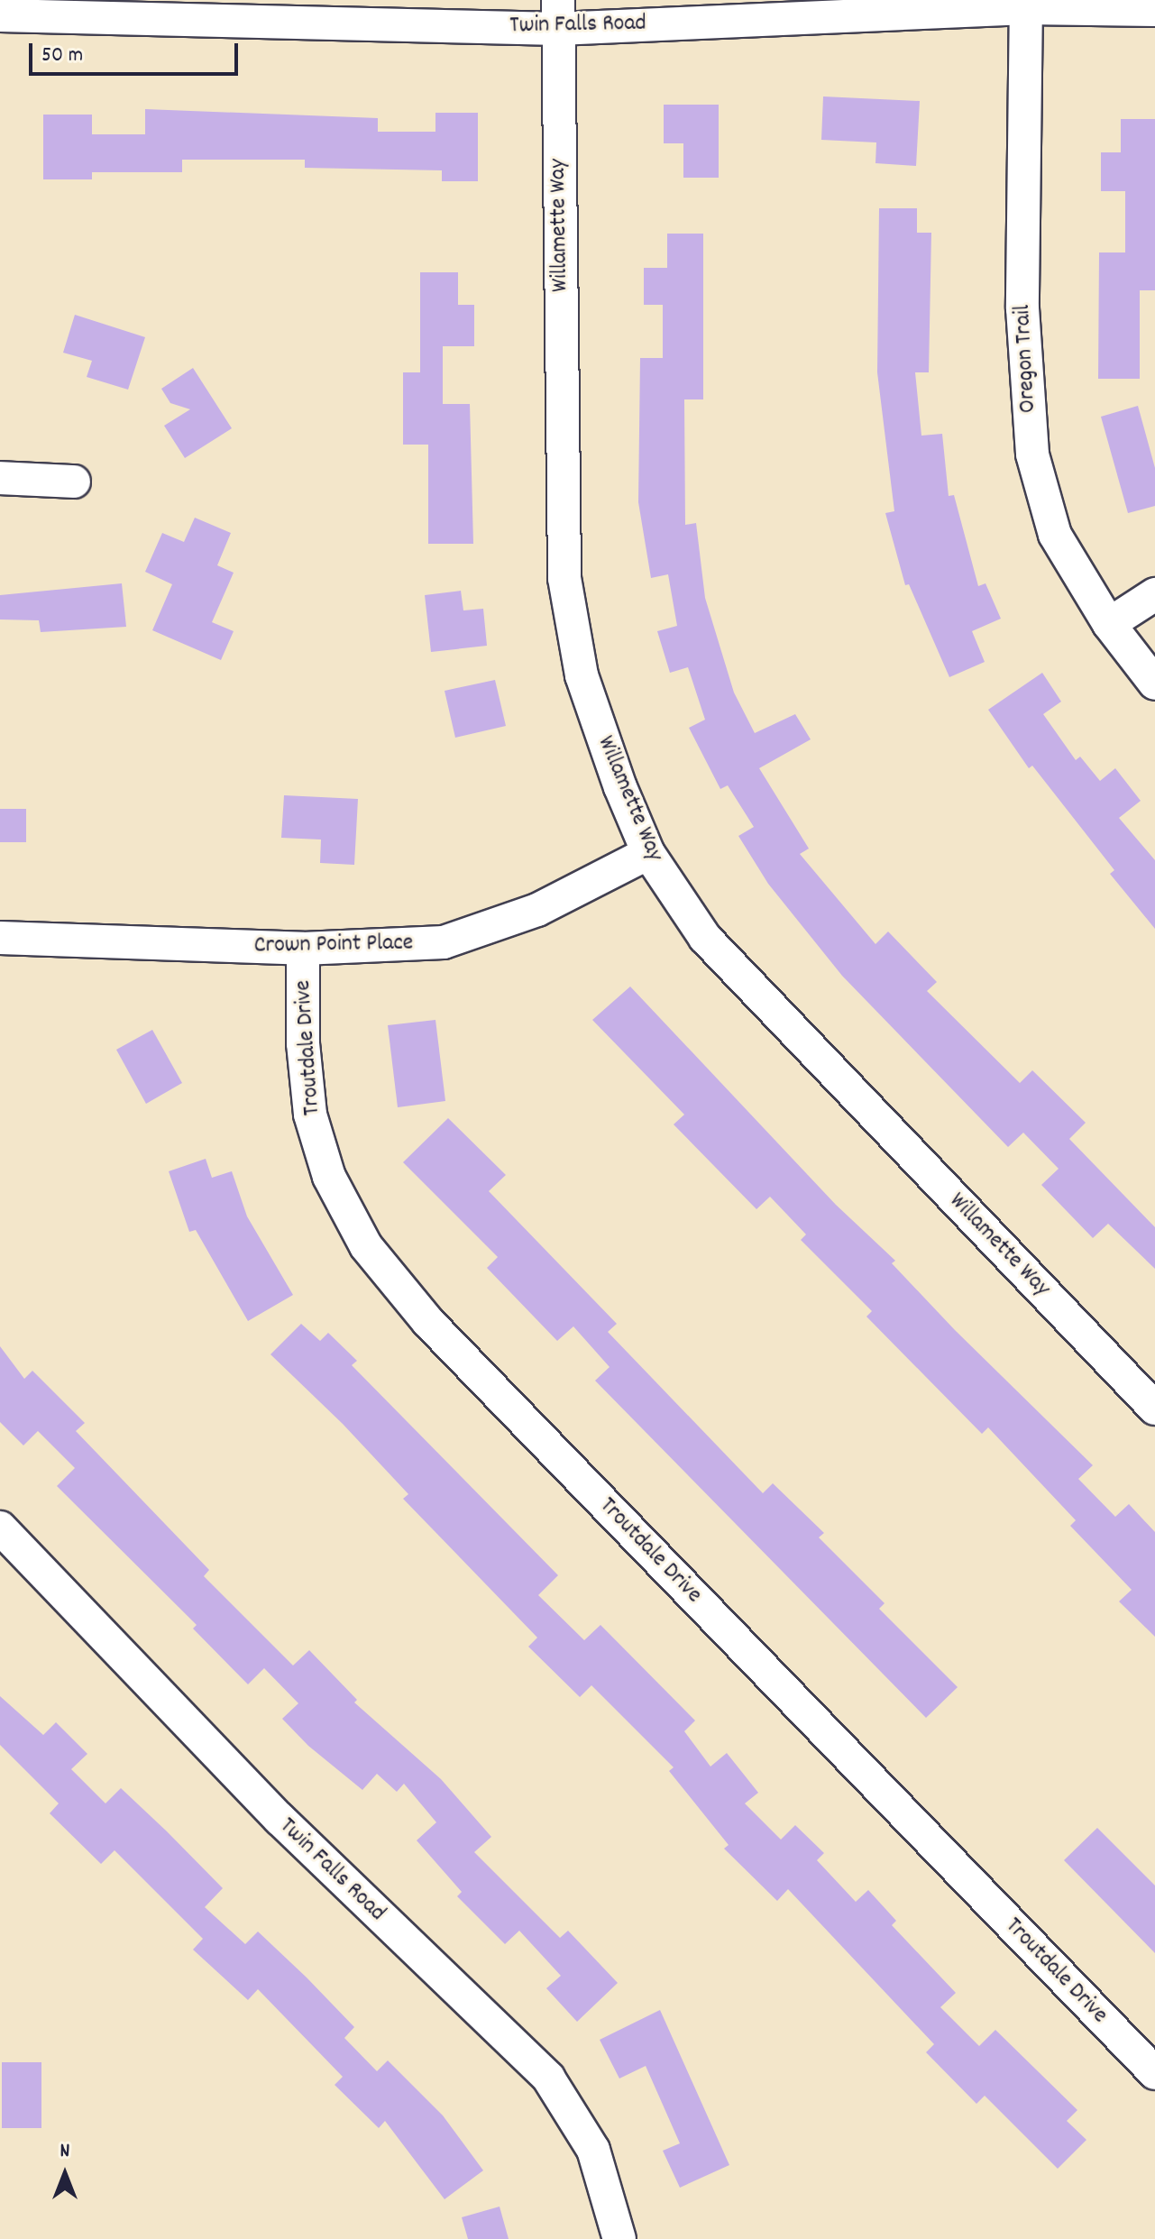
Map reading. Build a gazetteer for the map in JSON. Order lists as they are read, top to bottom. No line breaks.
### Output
{"streets":{"street":["Twin Falls Road","Willamette Way","Oregon Trail","Crown Point Place","Troutdale Drive"]},"crossings":[["Twin Falls Road","Willamette Way"],["Twin Falls Road","Oregon Trail"],["Willamette Way","Crown Point Place"],["Crown Point Place","Troutdale Drive"]],"scale_bar":"50 m","north":"top"}
